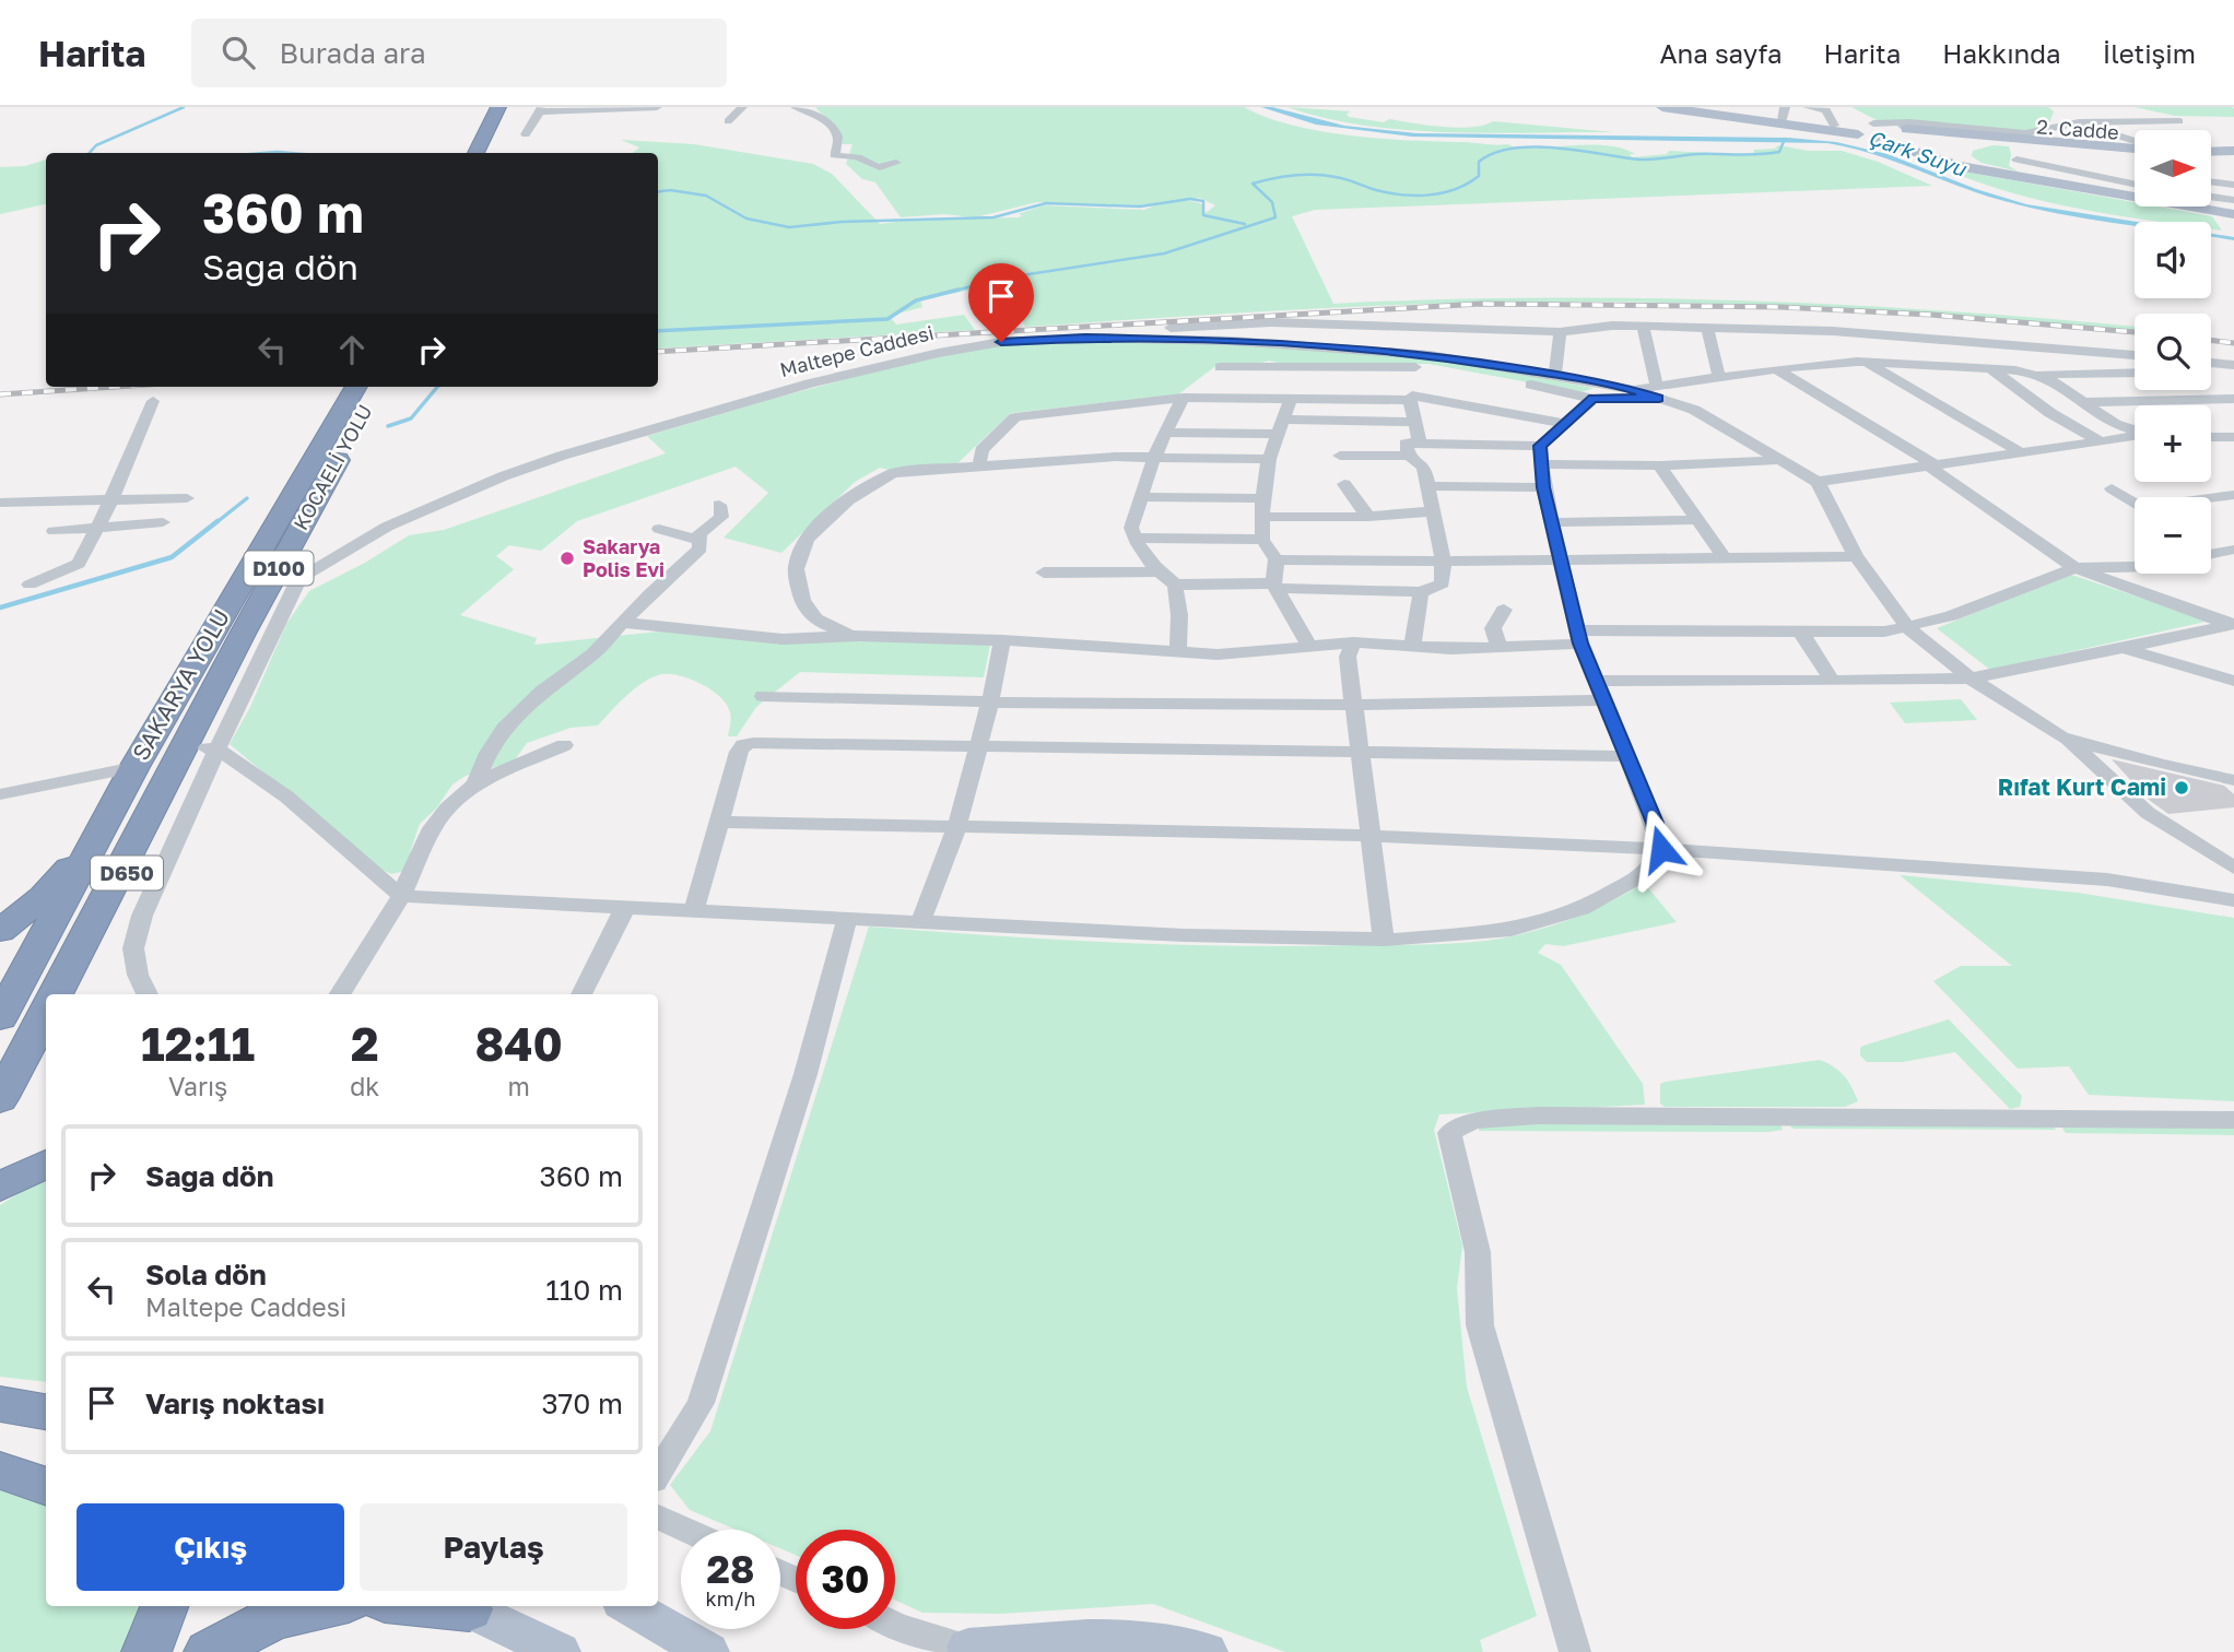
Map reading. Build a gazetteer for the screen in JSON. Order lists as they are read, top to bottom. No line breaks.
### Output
{"streets":{"highway":["KOCAELİ YOLU","D100","SAKARYA YOLU","D650"],"main road":["2. Cadde"],"street":["Maltepe Caddesi"]},"crossings":[["KOCAELİ YOLU","D100"],["KOCAELİ YOLU","SAKARYA YOLU"],["KOCAELİ YOLU","D650"],["D100","SAKARYA YOLU"],["D100","D650"],["SAKARYA YOLU","D650"]],"water":["Çark Suyu"],"places":["Sakarya Polis Evi","Rıfat Kurt Cami"],"north":"right","page":{"header":"Harita","search":"Burada ara","nav":["Ana sayfa","Harita","Hakkında","İletişim"],"map_buttons":["+","−"],"turn":["360 m","Sağa dön"],"eta":["12:11","Varış","2","dk","840","m"],"list":[{"name":"Sağa dön","value":"360 m"},{"name":"Sola dön","note":"Maltepe Caddesi","value":"110 m"},{"name":"Varış noktası","value":"370 m"}],"buttons":["Çıkış","Paylaş"],"speed":"28 km/h","limit":"30"}}
